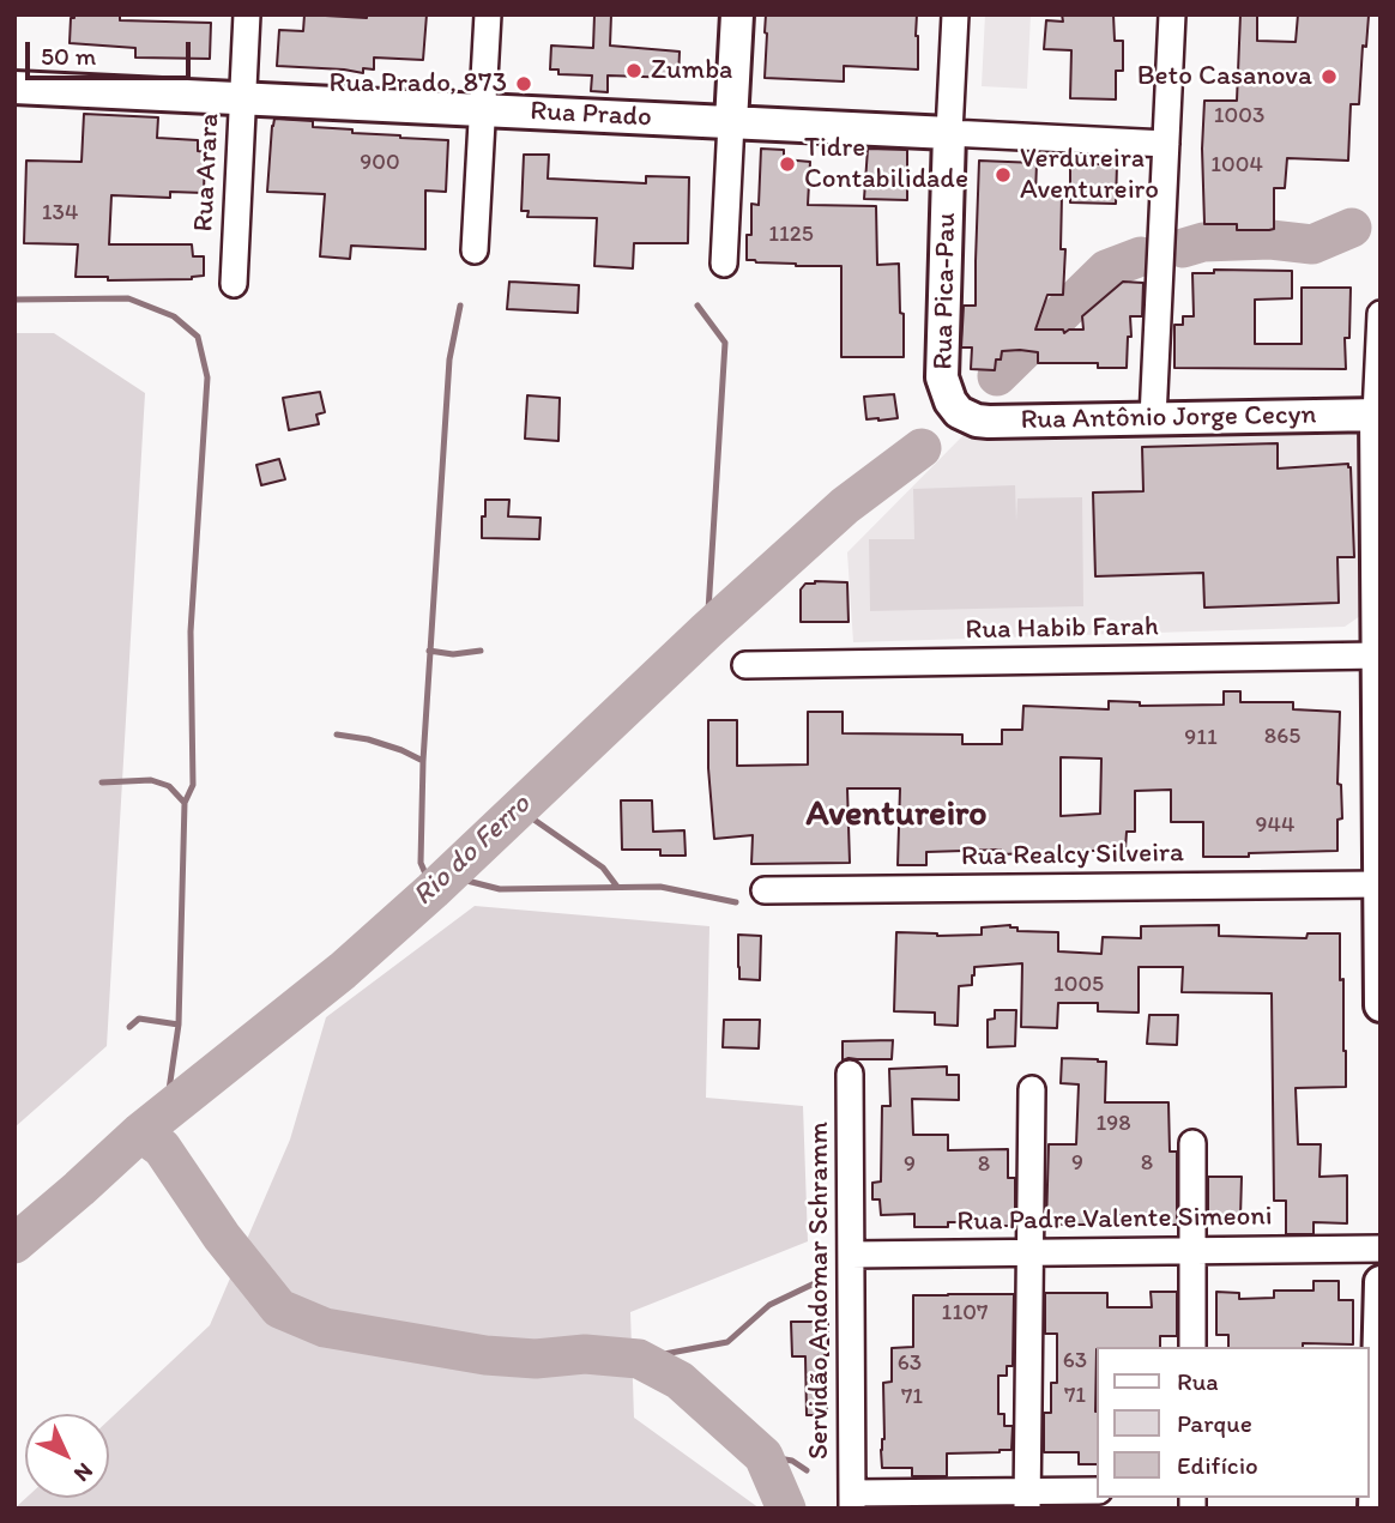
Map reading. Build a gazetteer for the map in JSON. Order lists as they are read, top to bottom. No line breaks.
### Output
{"streets":{"street":["Rua Prado","Rua Arara","Rua Pica-Pau","Rua Antônio Jorge Cecyn","Rua Habib Farah","Rua Realcy Silveira","Rua Padre Valente Simeoni","Servidão Andomar Schramm"]},"crossings":[["Rua Prado","Rua Arara"],["Rua Prado","Rua Pica-Pau"],["Rua Pica-Pau","Rua Antônio Jorge Cecyn"],["Rua Padre Valente Simeoni","Servidão Andomar Schramm"]],"districts":["Aventureiro"],"water":["Rio do Ferro"],"places":["Zumba","Beto Casanova","Rua Prado, 873","Tidre Contabilidade","Verdureira Aventureiro"],"house_numbers":["1003","900","1004","134","1125","865","911","944","1005","198","9","8","9","8","1107","63","63","71","71"],"legend":["Rua","Parque","Edifício"],"scale_bar":"50 m","north":"bottom right"}
